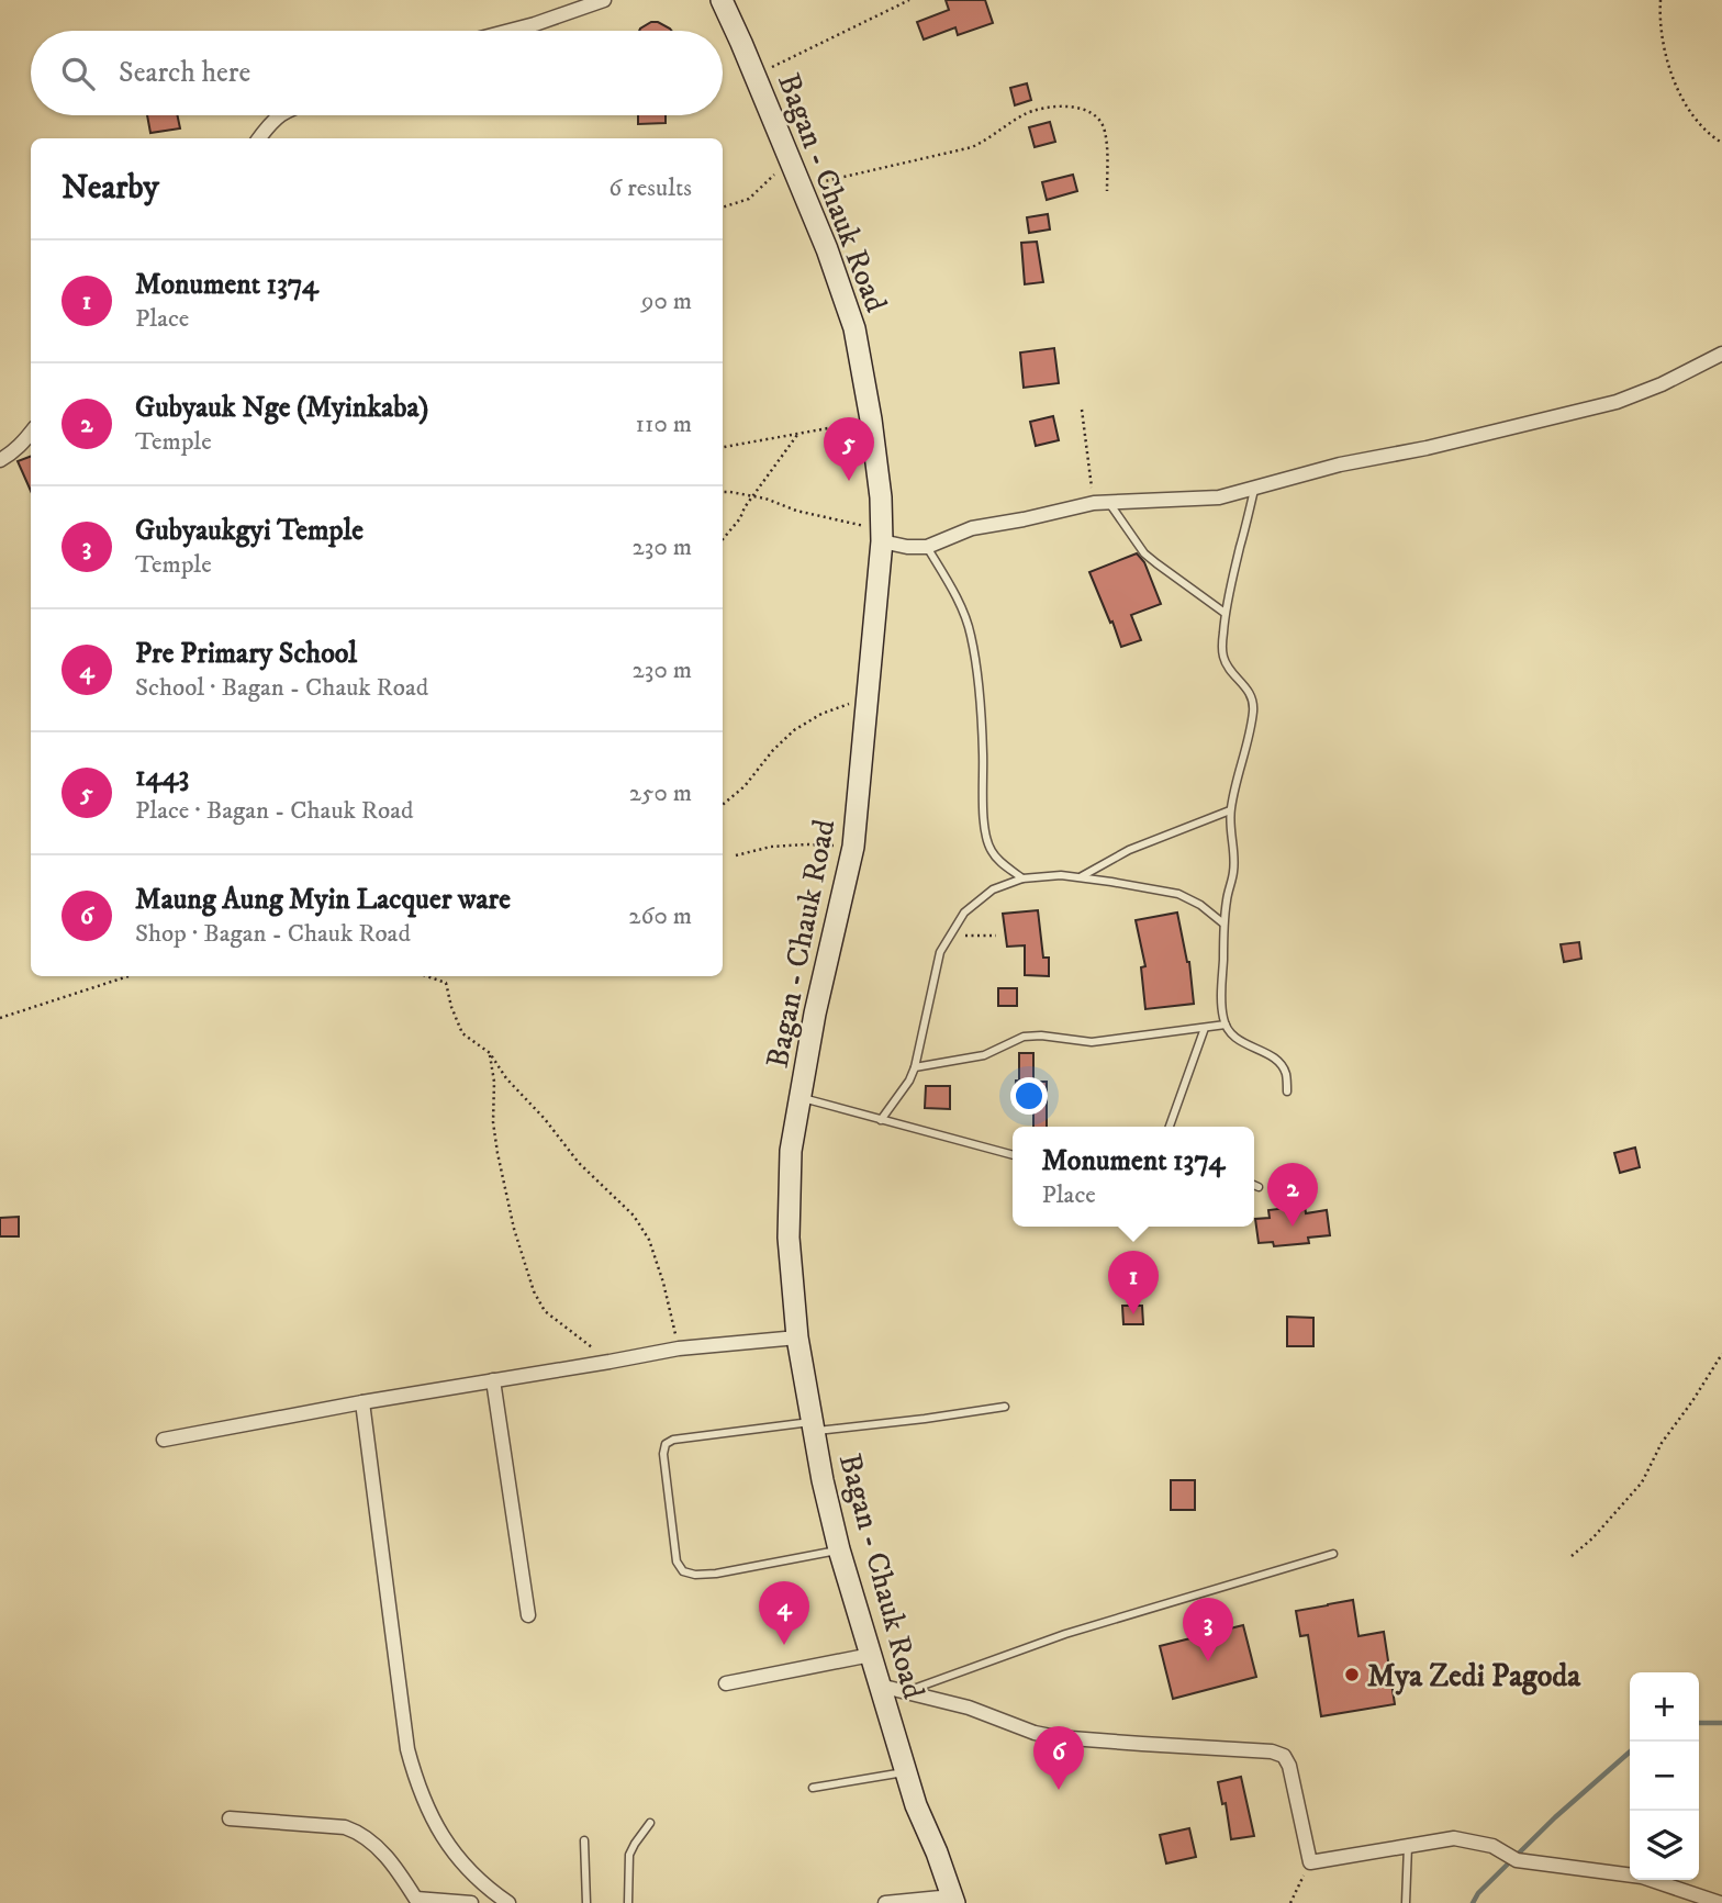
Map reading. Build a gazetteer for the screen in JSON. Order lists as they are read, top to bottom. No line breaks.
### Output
{"streets":{"main road":["Bagan - Chauk Road"]},"places":["Mya Zedi Pagoda"],"page":{"search":"Search here","heading":["Nearby","6 results"],"list":[{"mark":"1","name":"Monument 1374","note":"Place","value":"90 m"},{"mark":"2","name":"Gubyauk Nge (Myinkaba)","note":"Temple","value":"110 m"},{"mark":"3","name":"Gubyaukgyi Temple","note":"Temple","value":"230 m"},{"mark":"4","name":"Pre Primary School","note":"School · Bagan - Chauk Road","value":"230 m"},{"mark":"5","name":"1443","note":"Place · Bagan - Chauk Road","value":"250 m"},{"mark":"6","name":"Maung Aung Myin Lacquer ware","note":"Shop · Bagan - Chauk Road","value":"260 m"}],"pins":["5","2","1","4","3","6"],"popup":["Monument 1374","Place"],"map_buttons":["+","−"]}}
